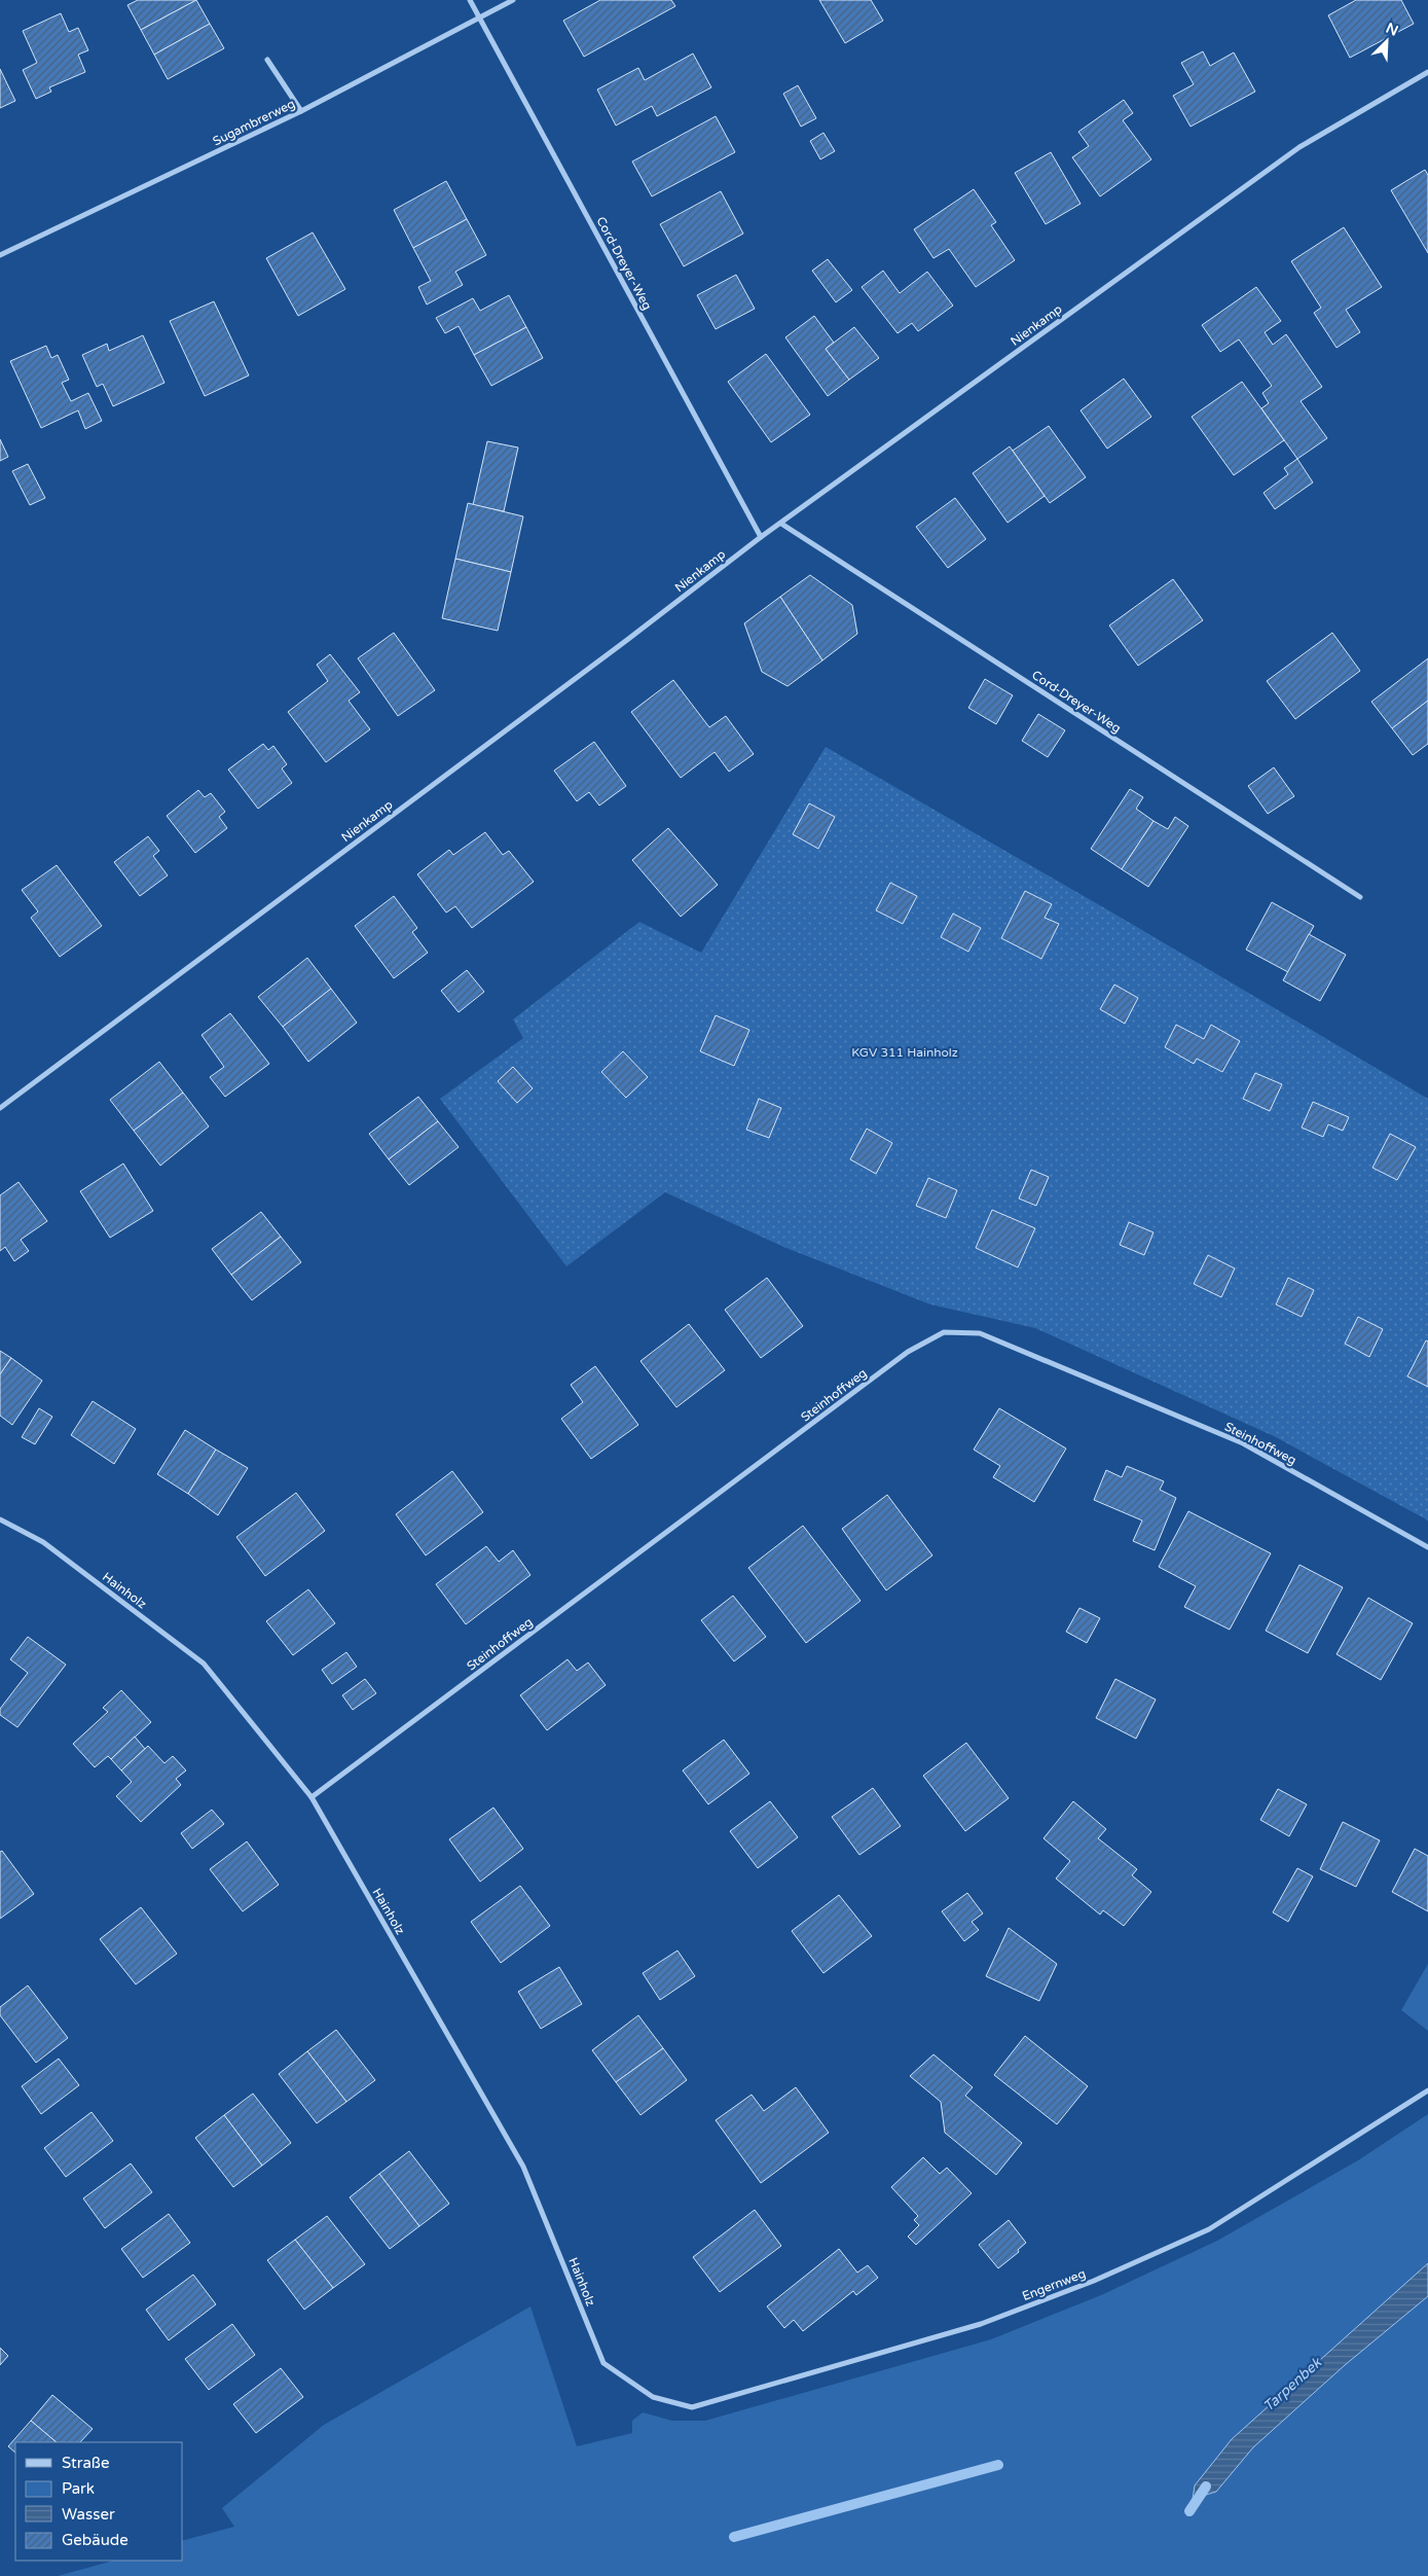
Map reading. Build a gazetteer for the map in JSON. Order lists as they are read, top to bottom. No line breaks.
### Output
{"streets":{"street":["Sugambrerweg","Cord-Dreyer-Weg","Nienkamp","Steinhoffweg","Hainholz","Engernweg"]},"crossings":[["Sugambrerweg","Cord-Dreyer-Weg"],["Cord-Dreyer-Weg","Nienkamp"],["Steinhoffweg","Hainholz"],["Hainholz","Engernweg"]],"water":["Tarpenbek"],"parks":["KGV 311 Hainholz"],"legend":["Straße","Park","Wasser","Gebäude"],"north":"top right"}
